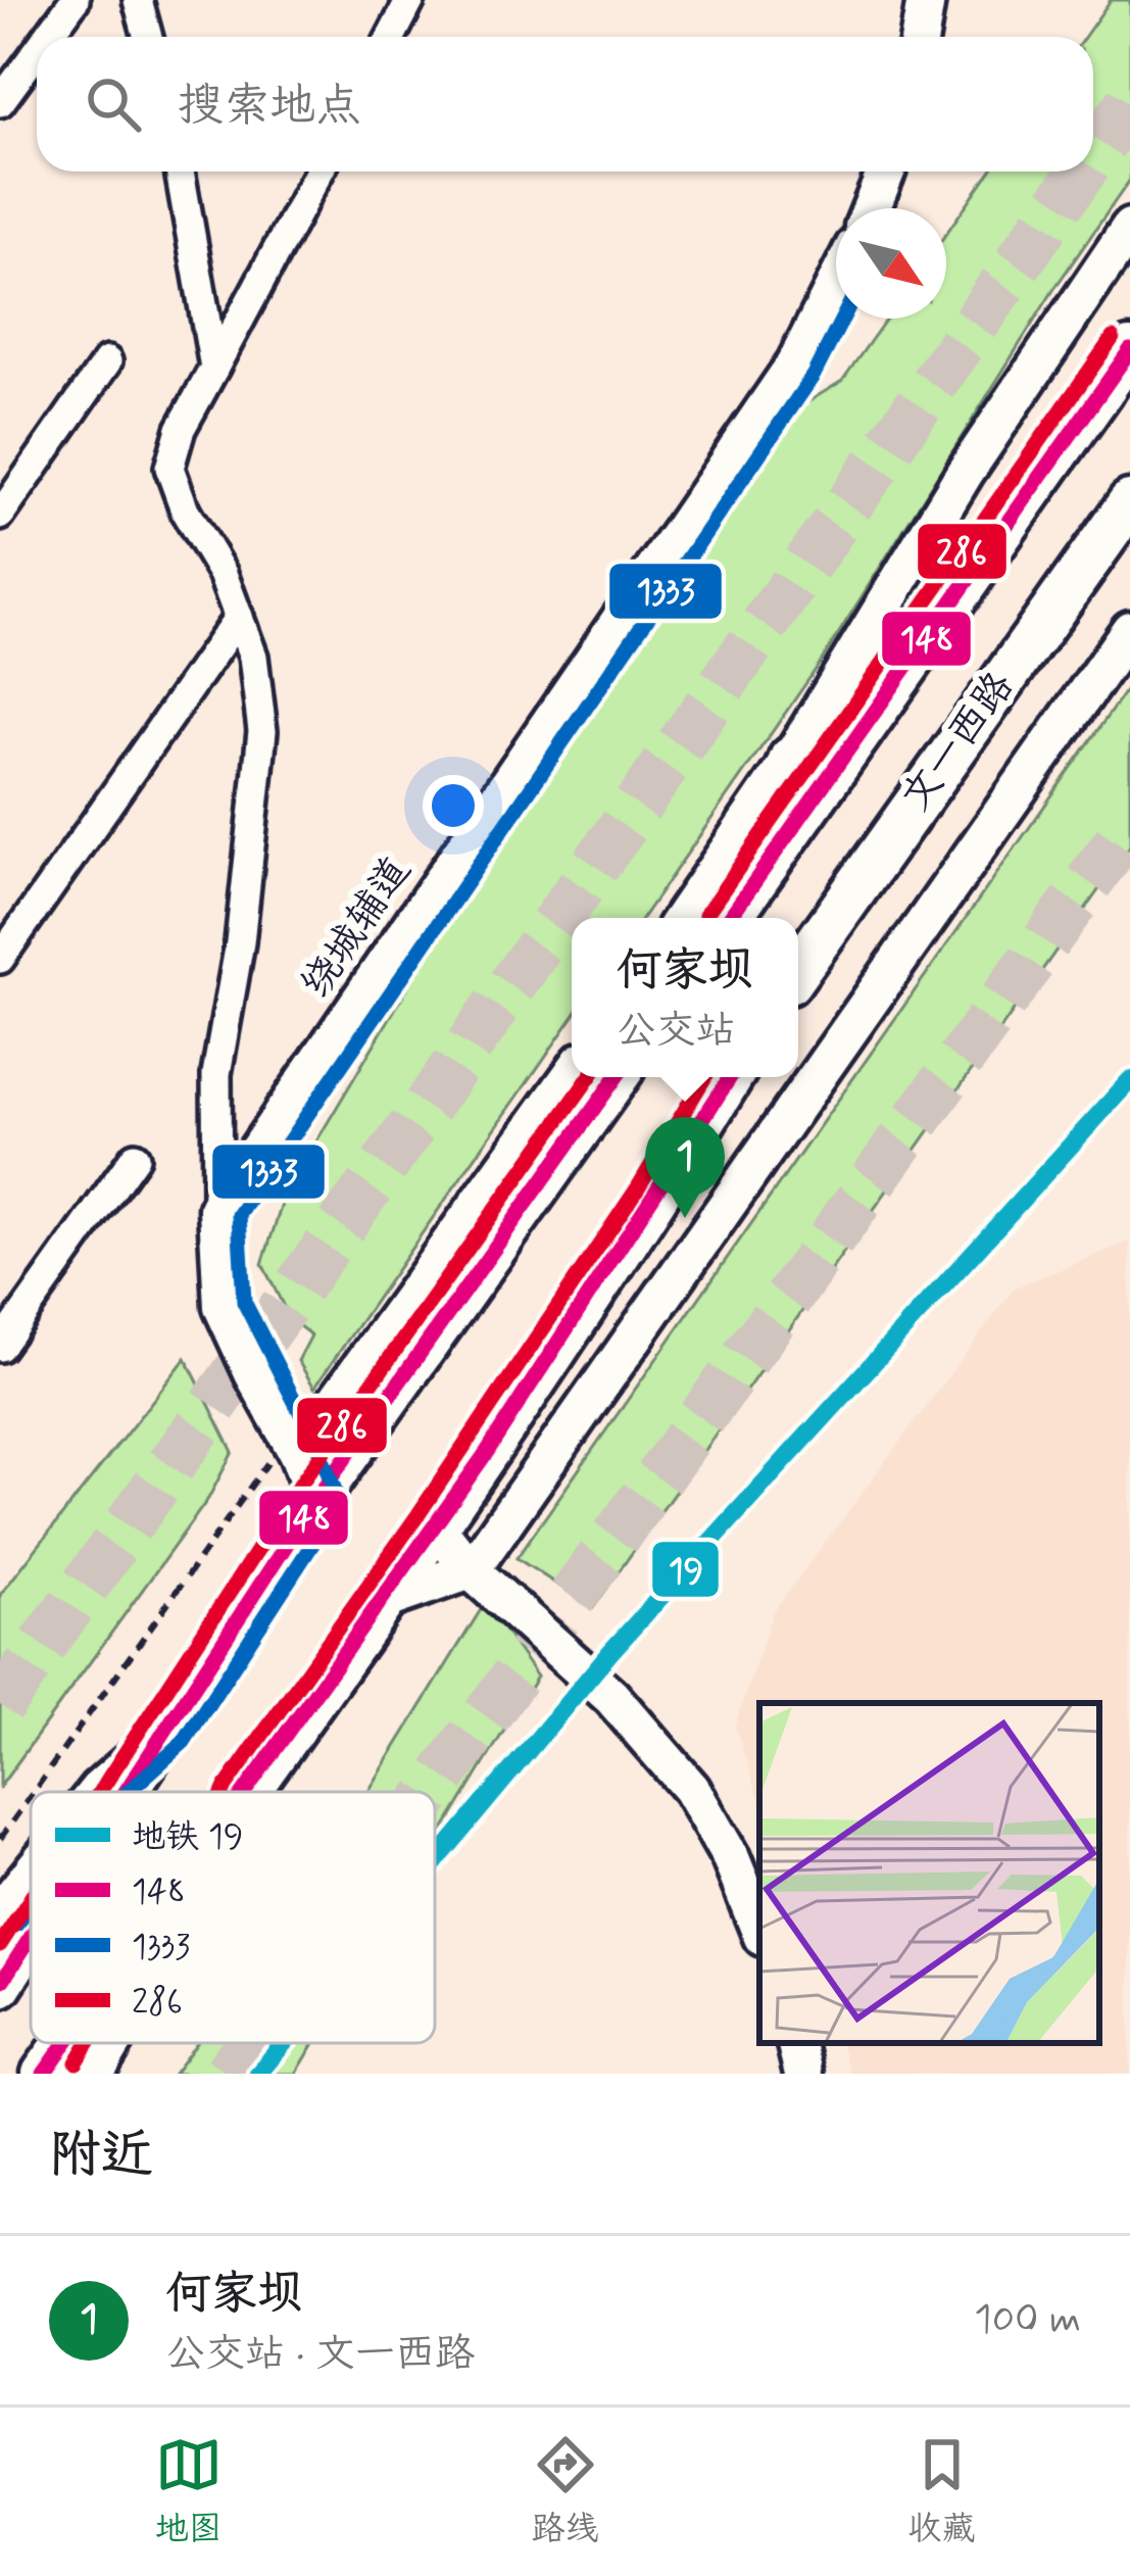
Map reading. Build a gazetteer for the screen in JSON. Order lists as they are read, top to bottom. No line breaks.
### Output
{"streets":{"main road":["文一西路","绕城辅道"]},"lines":["transit line 1333","transit line 286","transit line 148","metro line 19"],"legend":["地铁 19","148","1333","286"],"north":"bottom right","page":{"search":"搜索地点","popup":["何家坝","公交站"],"pins":"1","heading":"附近","list":[{"mark":"1","name":"何家坝","note":"公交站 · 文一西路","value":"100 m"}],"nav":["地图","路线","收藏"]}}
